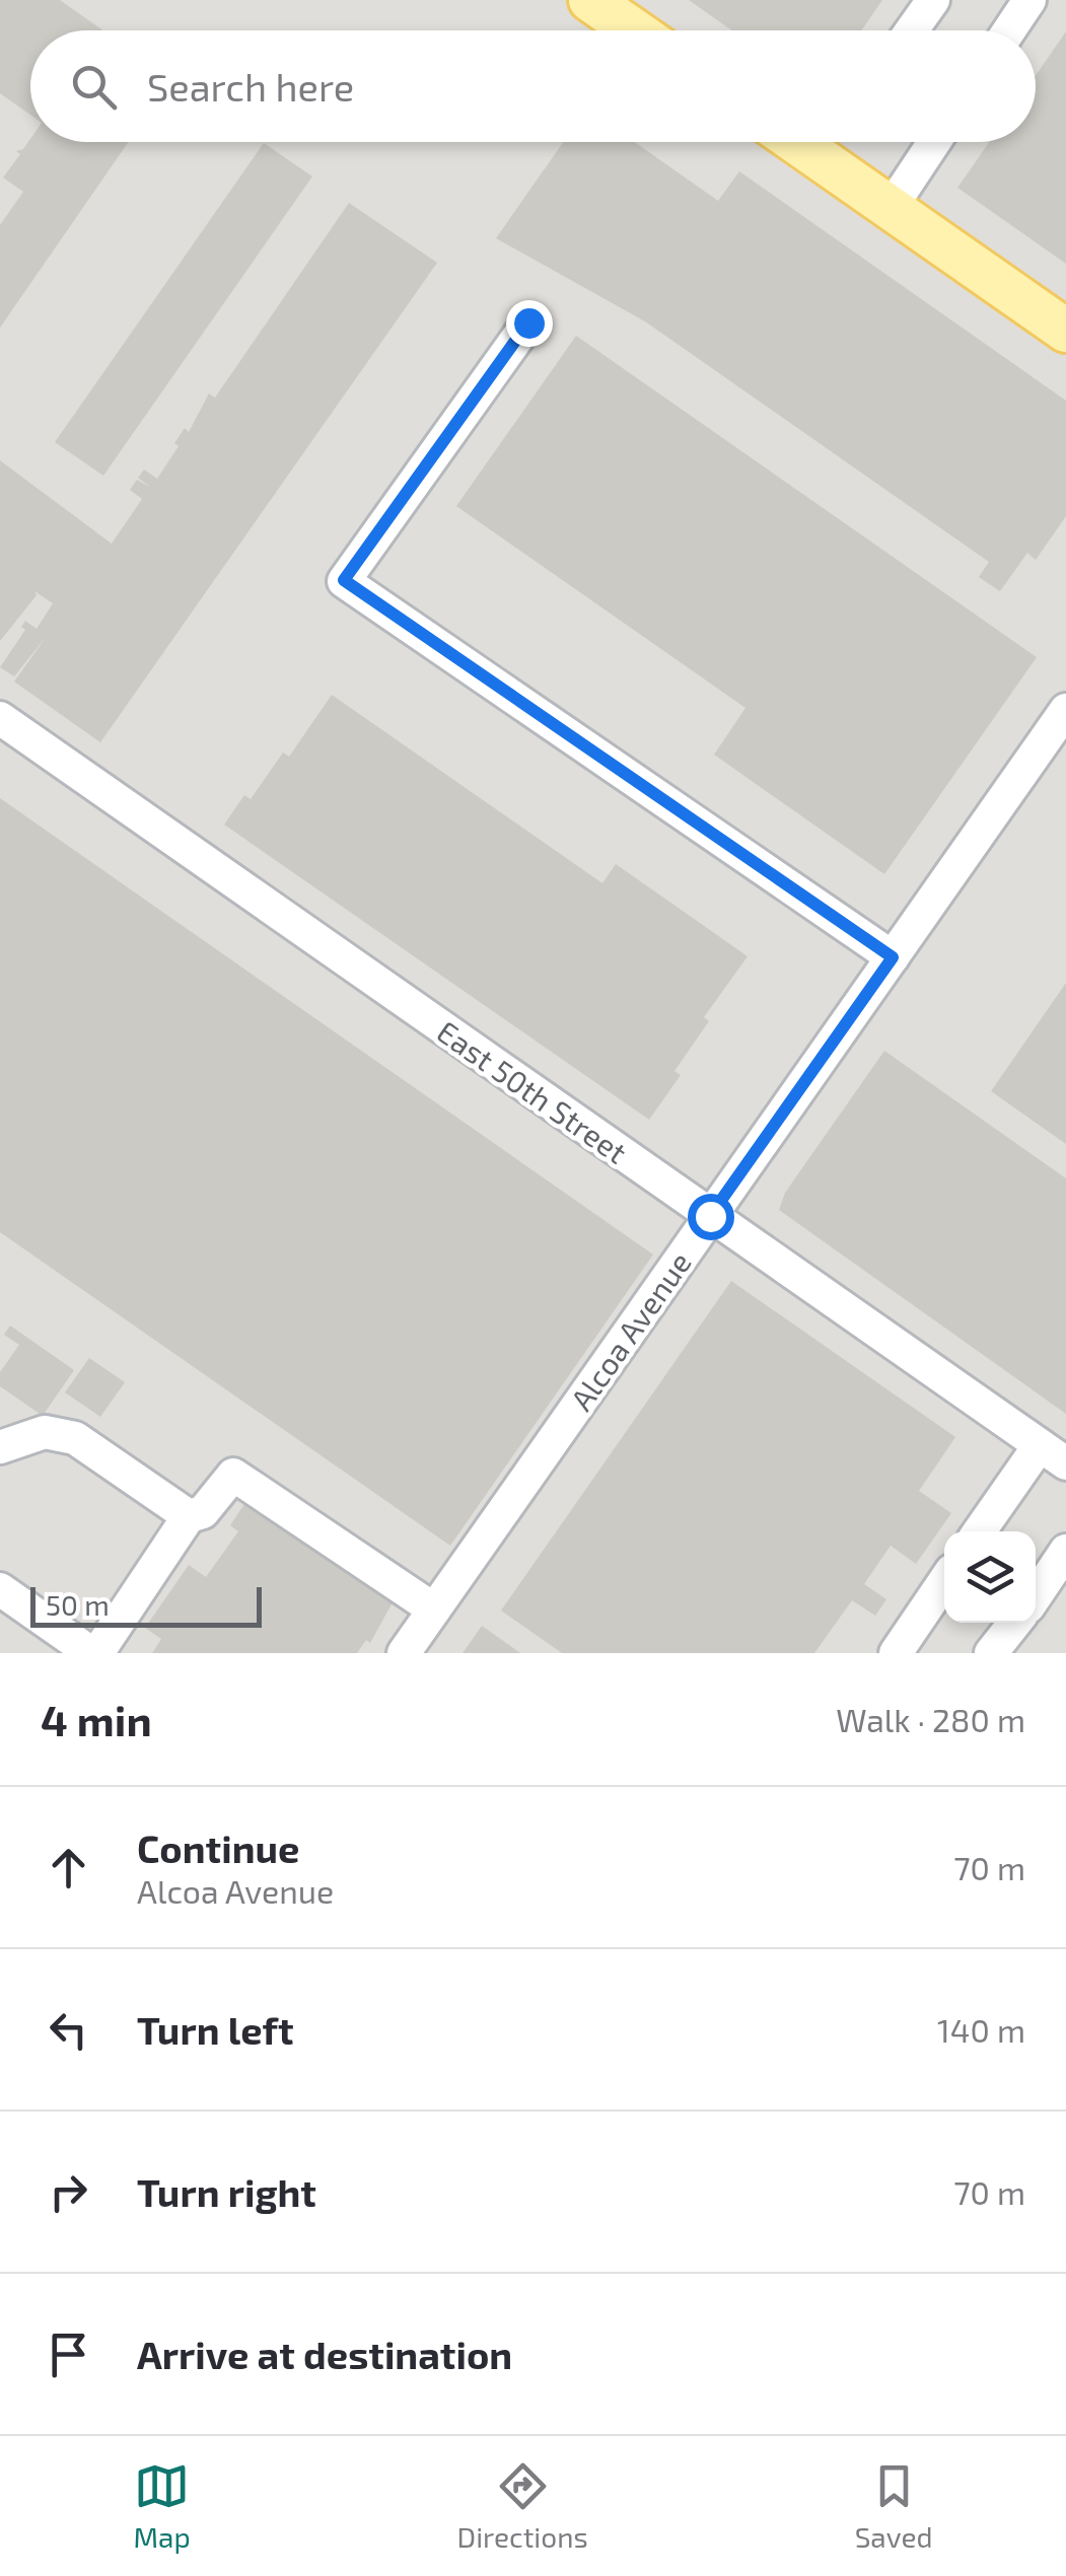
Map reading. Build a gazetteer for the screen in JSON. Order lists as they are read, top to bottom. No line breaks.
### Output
{"streets":{"street":["East 50th Street","Alcoa Avenue"]},"crossings":[["East 50th Street","Alcoa Avenue"]],"scale_bar":"50 m","page":{"search":"Search here","scale":"50 m","heading":["4 min","Walk · 280 m"],"list":[["Continue","Alcoa Avenue","70 m"],["Turn left","140 m"],["Turn right","70 m"],"Arrive at destination"],"nav":["Map","Directions","Saved"]}}
